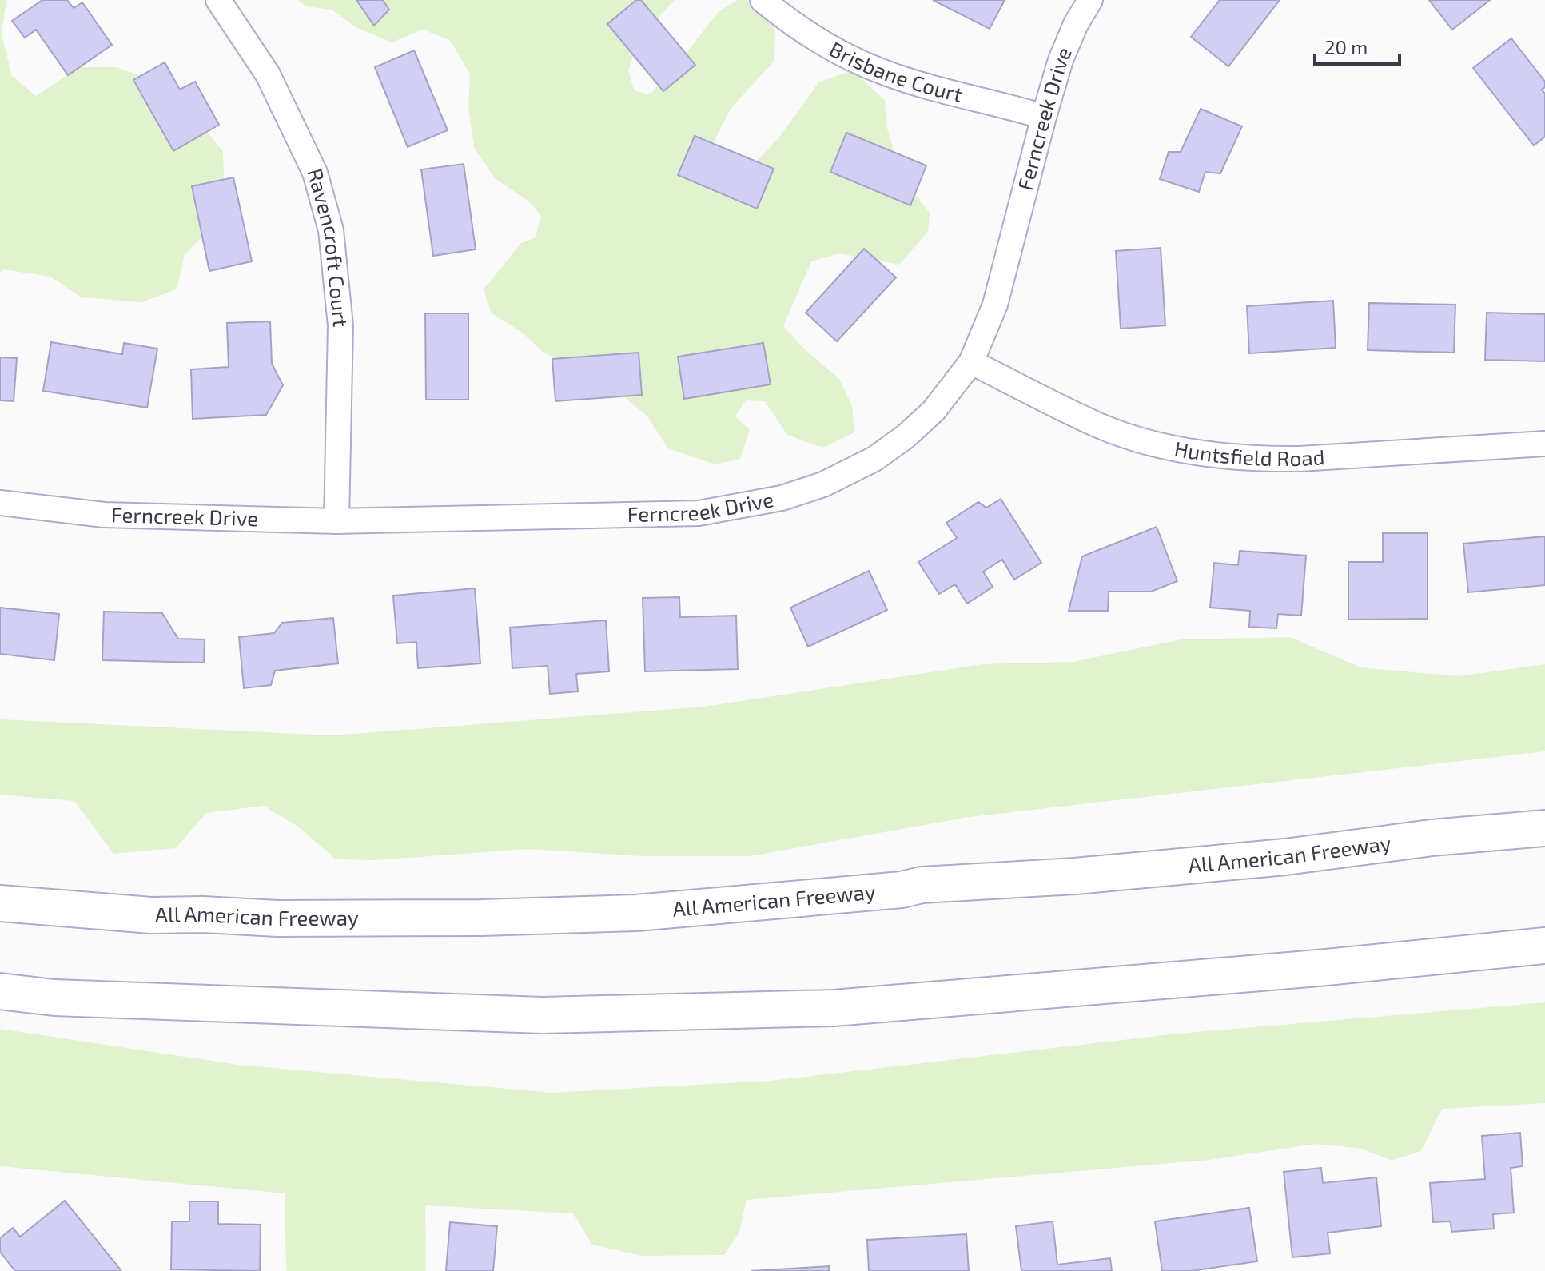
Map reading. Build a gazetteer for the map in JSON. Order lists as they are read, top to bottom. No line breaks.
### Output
{"streets":{"highway":["All American Freeway"],"street":["Brisbane Court","Ferncreek Drive","Ravencroft Court","Huntsfield Road"]},"crossings":[["Brisbane Court","Ferncreek Drive"],["Ferncreek Drive","Ravencroft Court"],["Ferncreek Drive","Huntsfield Road"]],"scale_bar":"20 m"}
